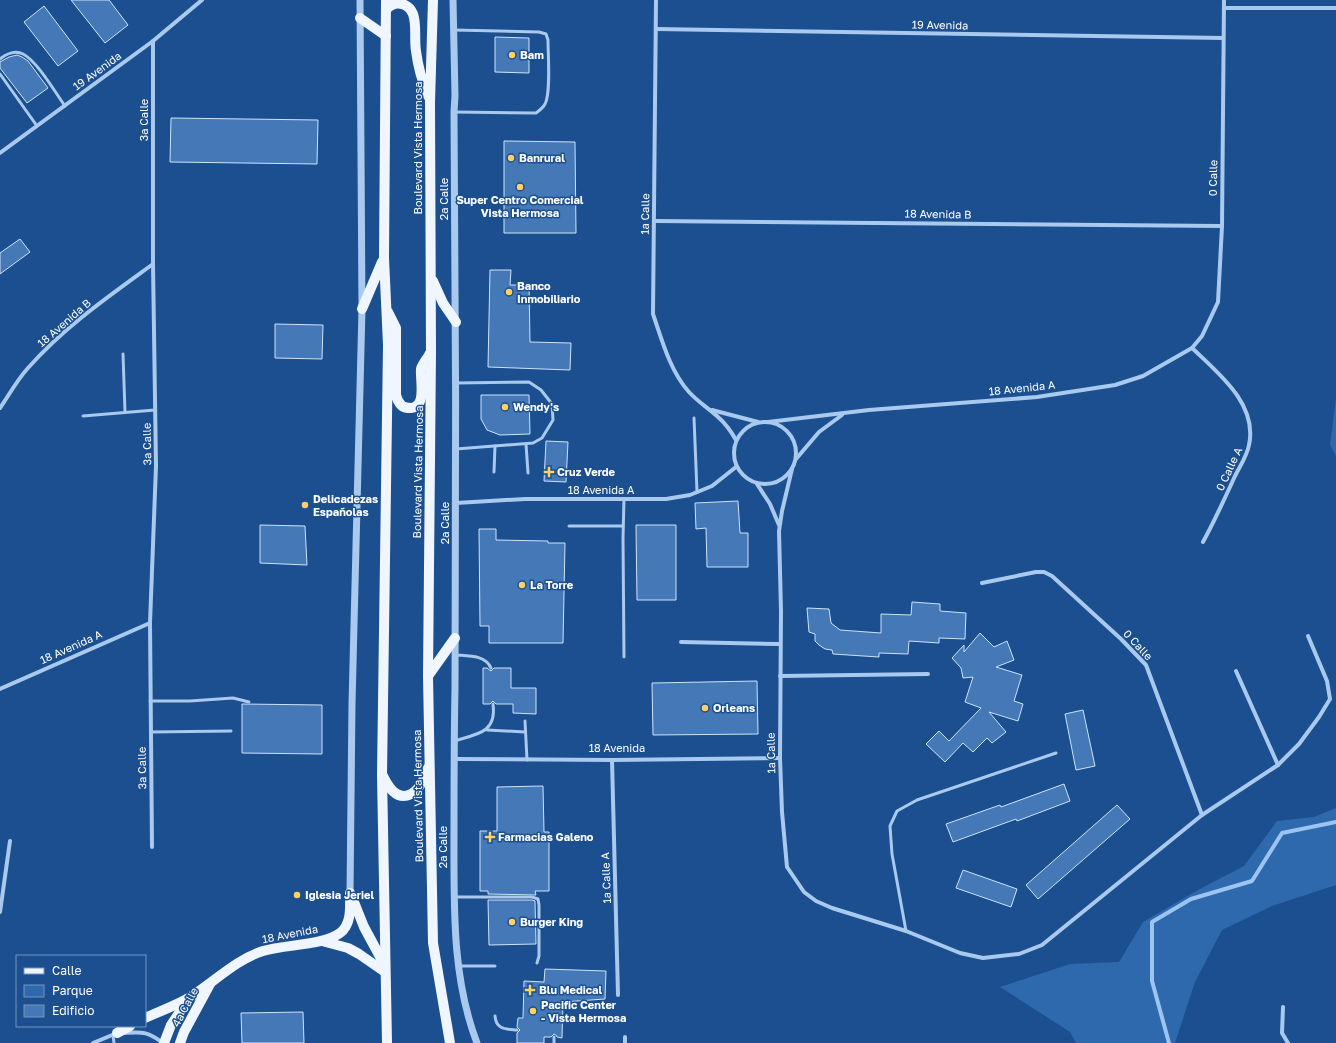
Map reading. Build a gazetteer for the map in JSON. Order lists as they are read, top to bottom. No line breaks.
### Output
{"streets":{"main road":["Boulevard Vista Hermosa","18 Avenida","4a Calle"],"street":["19 Avenida","3a Calle","0 Calle","2a Calle","1a Calle","18 Avenida B","18 Avenida A","0 Calle A","1a Calle A"]},"crossings":[["19 Avenida","3a Calle"],["19 Avenida","0 Calle"],["19 Avenida","1a Calle"],["3a Calle","18 Avenida B"],["3a Calle","18 Avenida A"],["0 Calle","1a Calle"],["0 Calle","18 Avenida B"],["0 Calle","18 Avenida A"],["0 Calle","0 Calle A"],["2a Calle","18 Avenida A"],["2a Calle","18 Avenida"],["1a Calle","18 Avenida B"],["1a Calle","18 Avenida A"],["1a Calle","18 Avenida"],["18 Avenida A","0 Calle A"],["18 Avenida","1a Calle A"],["18 Avenida","4a Calle"]],"places":{"other":["Bam","Banrural","Super Centro Comercial Vista Hermosa","Banco Inmobiliario","Wendy's","Delicadezas Españolas","La Torre","Orleans","Iglesia Jeriel","Burger King","Pacific Center - Vista Hermosa"],"health":["Cruz Verde","Farmacias Galeno","Blu Medical"]},"legend":["Calle","Parque","Edificio"]}
